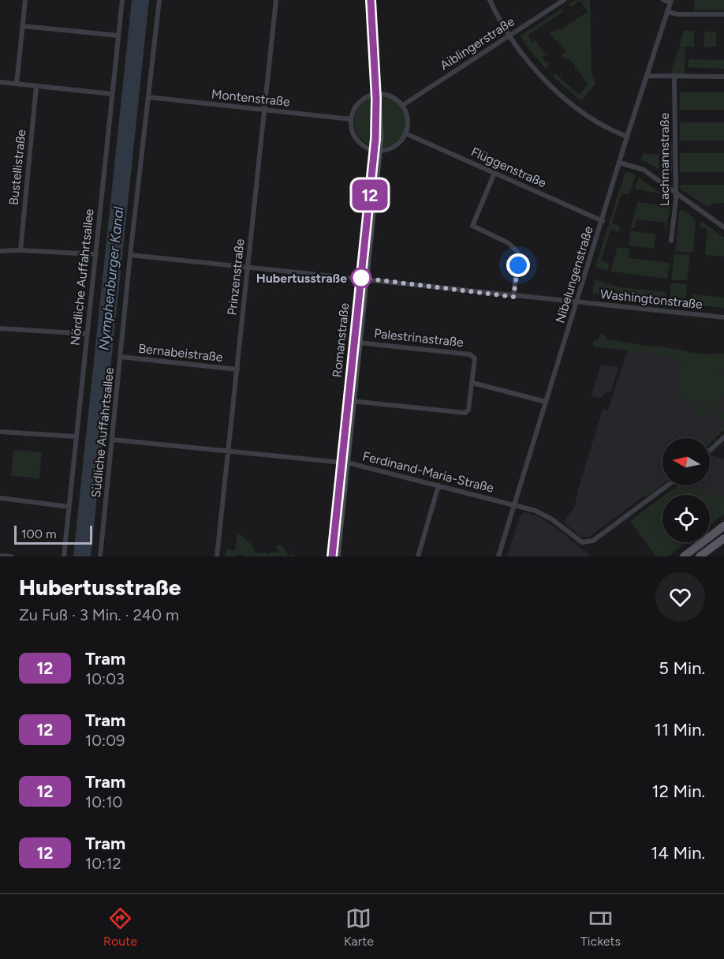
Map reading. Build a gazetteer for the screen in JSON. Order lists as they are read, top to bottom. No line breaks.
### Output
{"streets":{"main road":["Romanstraße"],"street":["Aiblingerstraße","Montenstraße","Lachmannstraße","Bustellistraße","Flüggenstraße","Nibelungenstraße","Nördliche Auffahrtsallee","Prinzenstraße","Washingtonstraße","Palestrinastraße","Bernabeistraße","Südliche Auffahrtsallee","Ferdinand-Maria-Straße"]},"crossings":[["Montenstraße","Prinzenstraße"],["Montenstraße","Südliche Auffahrtsallee"],["Flüggenstraße","Nibelungenstraße"],["Nibelungenstraße","Washingtonstraße"],["Nibelungenstraße","Ferdinand-Maria-Straße"],["Prinzenstraße","Bernabeistraße"],["Prinzenstraße","Ferdinand-Maria-Straße"],["Palestrinastraße","Romanstraße"],["Romanstraße","Ferdinand-Maria-Straße"],["Bernabeistraße","Südliche Auffahrtsallee"],["Südliche Auffahrtsallee","Ferdinand-Maria-Straße"]],"water":["Nymphenburger Kanal"],"places":["Hubertusstraße"],"lines":["tram line 12"],"scale_bar":"100 m","north":"left","page":{"on_map":"12","scale":"100 m","heading":["Hubertusstraße","Zu Fuß · 3 Min. · 240 m"],"list":[{"mark":"12","name":"Tram","note":"10:03","value":"5 Min."},{"mark":"12","name":"Tram","note":"10:09","value":"11 Min."},{"mark":"12","name":"Tram","note":"10:10","value":"12 Min."},{"mark":"12","name":"Tram","note":"10:12","value":"14 Min."}],"tabs":["Route","Karte","Tickets"]}}
